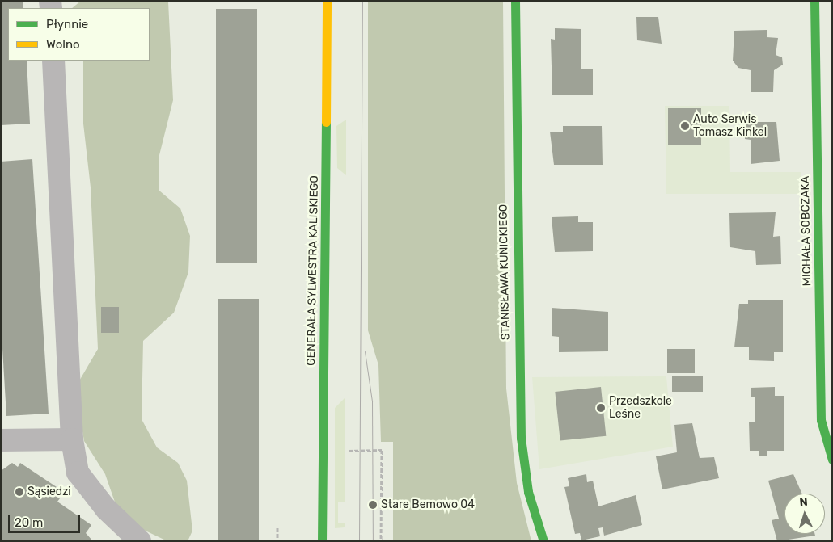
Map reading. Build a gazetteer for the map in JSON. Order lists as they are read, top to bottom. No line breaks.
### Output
{"streets":{"street":["MICHAŁA SOBCZAKA","GENERAŁA SYLWESTRA KALISKIEGO","STANISŁAWA KUNICKIEGO"]},"places":["Auto Serwis Tomasz Kinkel","Przedszkole Leśne","Sąsiedzi","Stare Bemowo 04"],"legend":["Płynnie","Wolno"],"scale_bar":"20 m","north":"top"}
